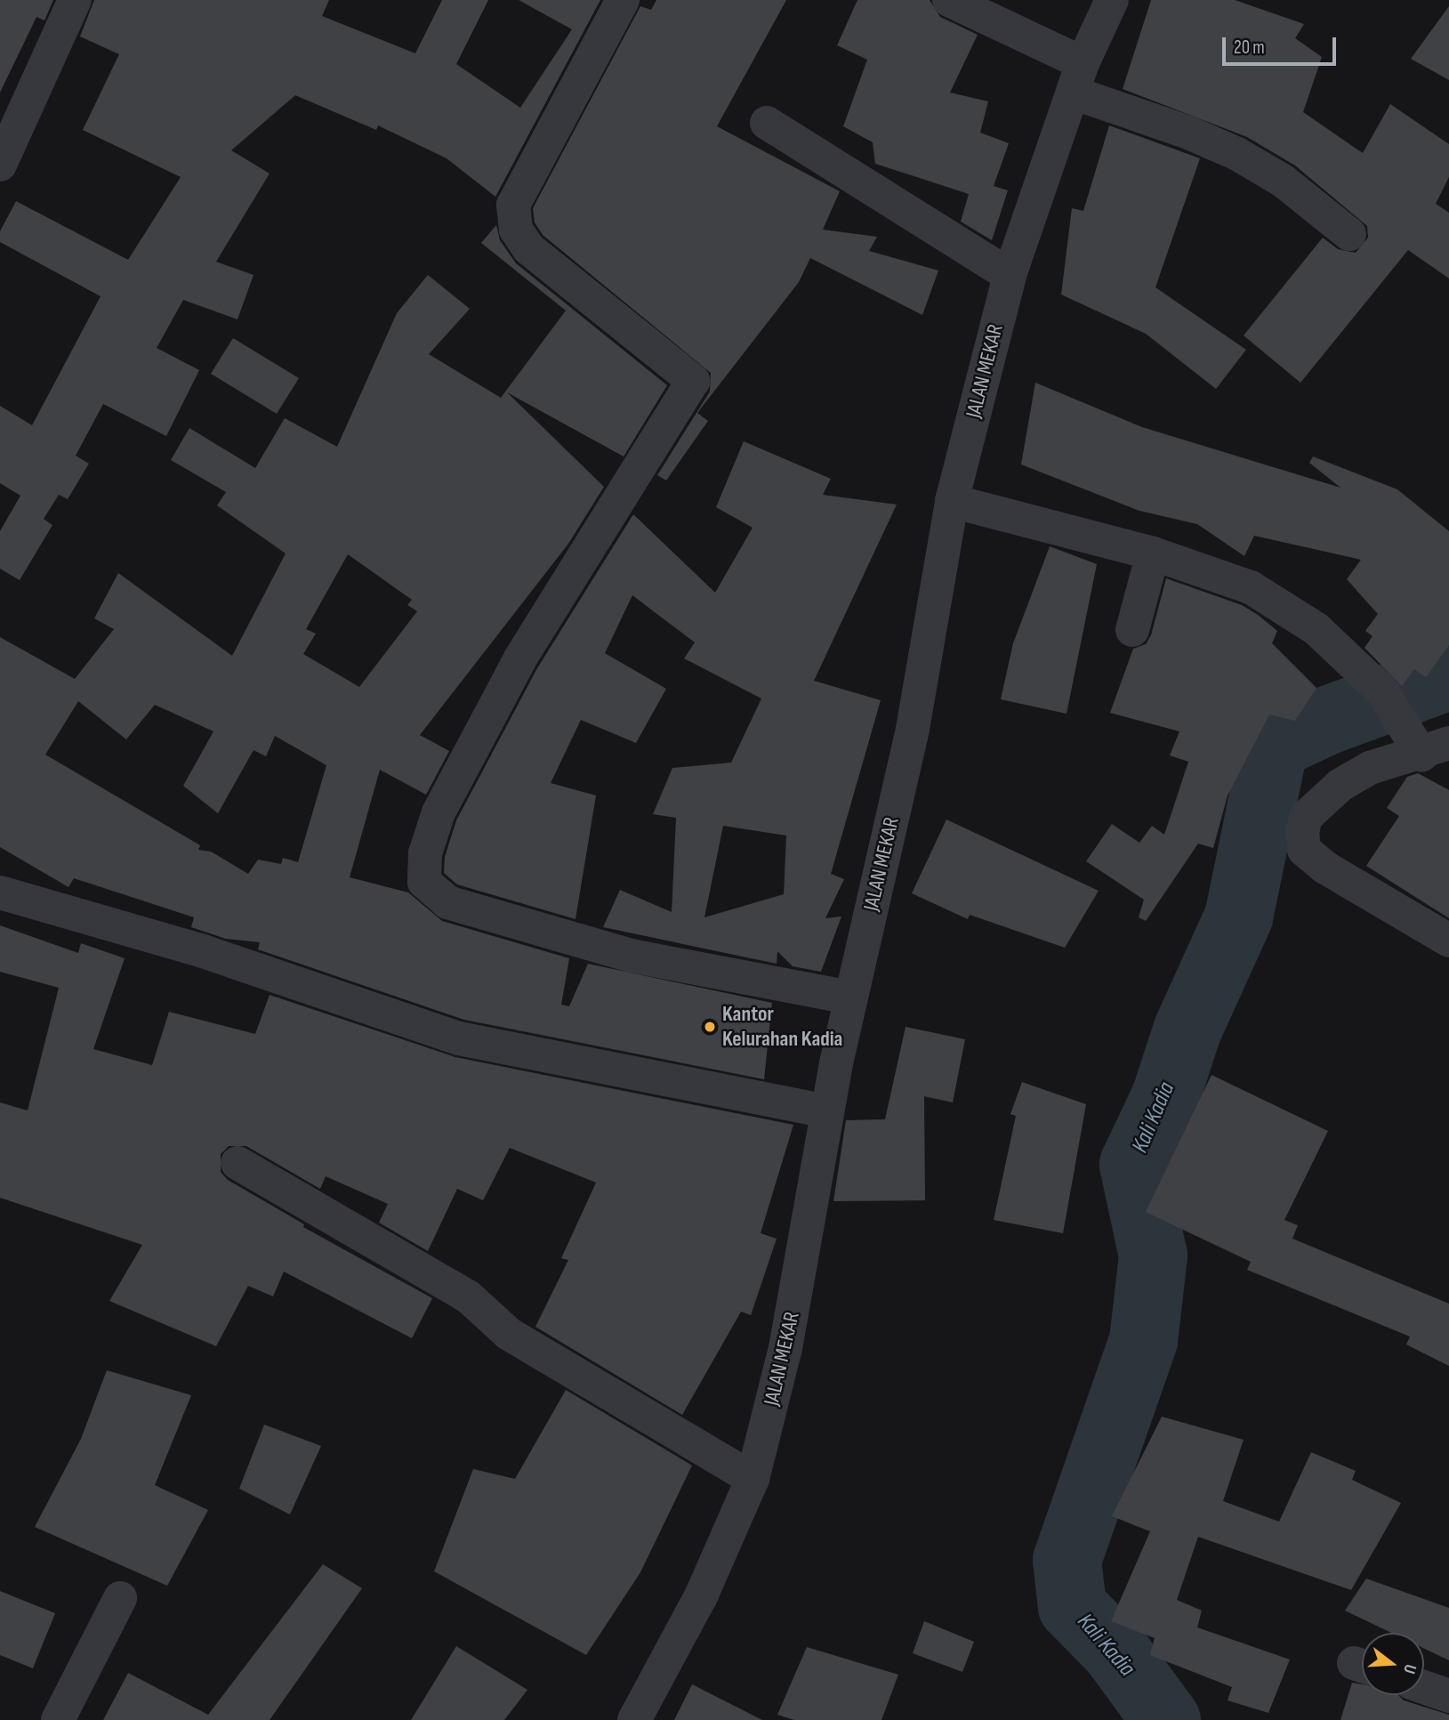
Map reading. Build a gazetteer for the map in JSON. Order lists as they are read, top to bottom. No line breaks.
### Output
{"streets":{"street":["JALAN MEKAR"]},"water":["Kali Kadia"],"places":["Kantor Kelurahan Kadia"],"scale_bar":"20 m","north":"right"}
